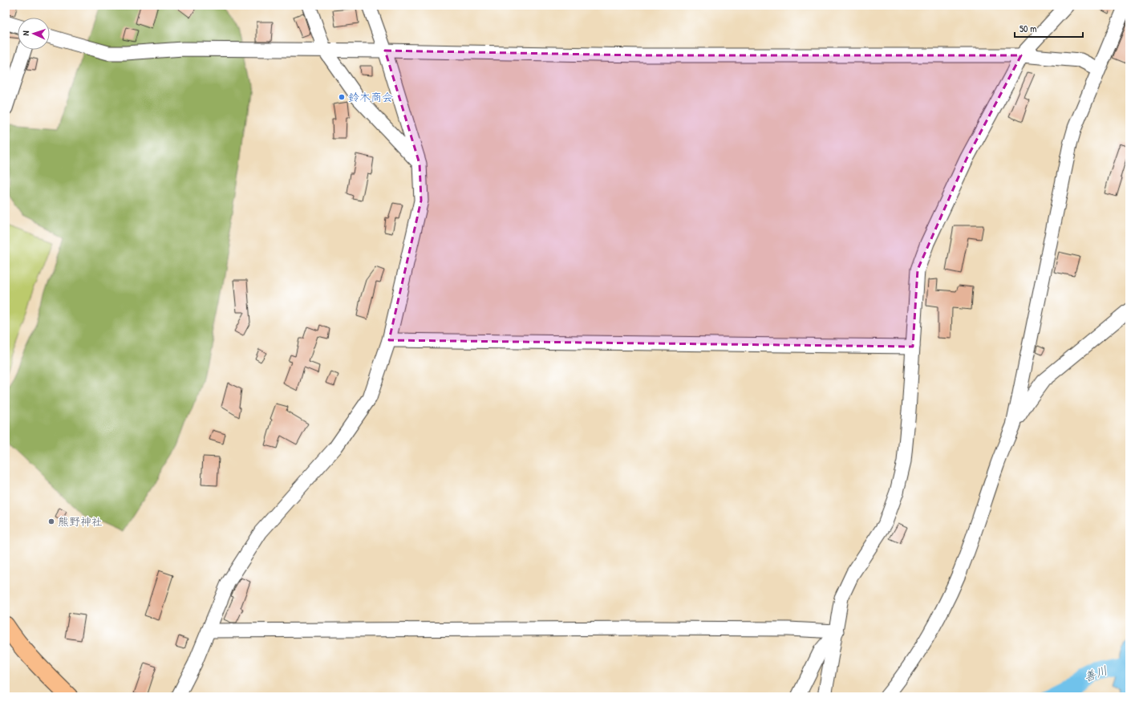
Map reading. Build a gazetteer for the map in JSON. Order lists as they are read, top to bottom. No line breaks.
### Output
{"water":["善川"],"places":["鈴木商会","熊野神社"],"scale_bar":"50 m","north":"left"}
